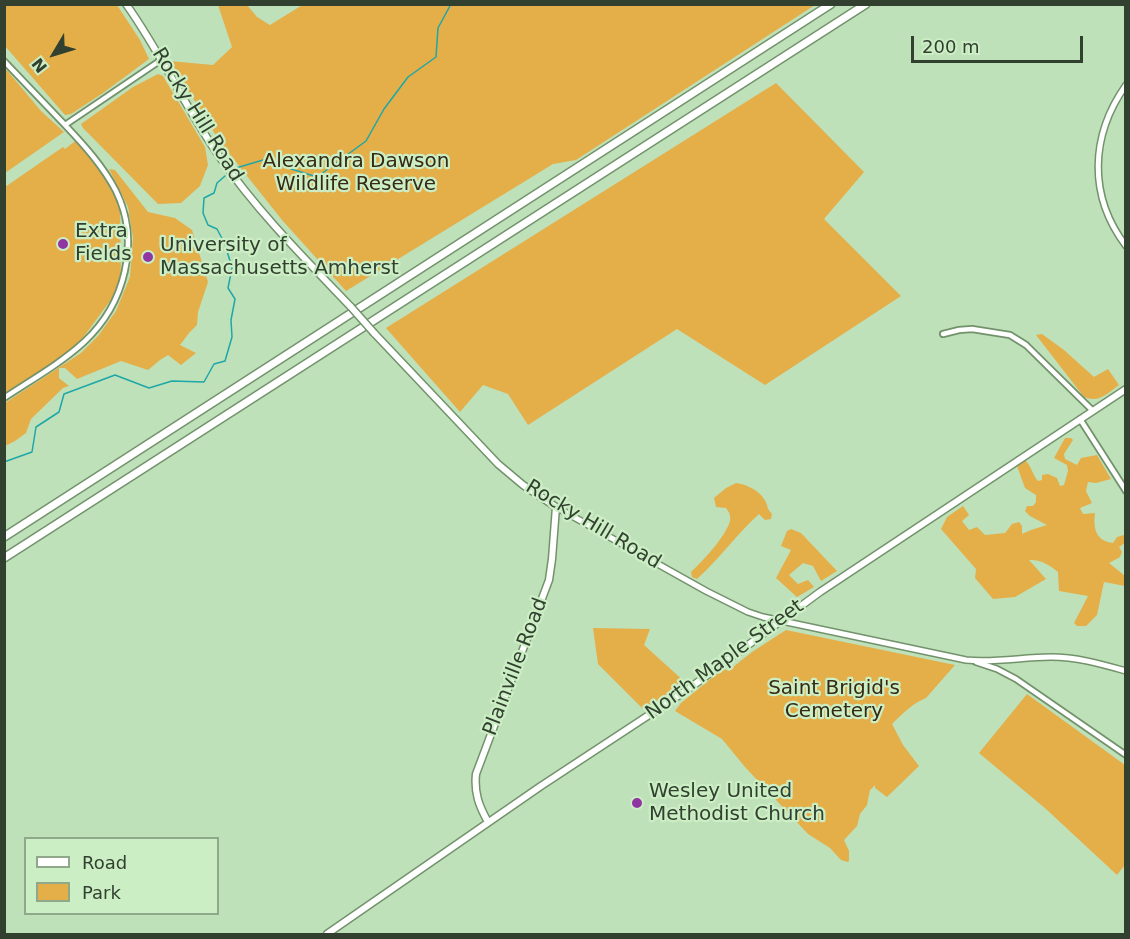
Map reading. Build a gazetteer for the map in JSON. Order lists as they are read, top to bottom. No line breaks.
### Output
{"streets":{"main road":["Rocky Hill Road","North Maple Street","Plainville Road"]},"crossings":[["Rocky Hill Road","North Maple Street"],["Rocky Hill Road","Plainville Road"],["North Maple Street","Plainville Road"]],"parks":["Alexandra Dawson Wildlife Reserve","Saint Brigid's Cemetery"],"places":["Extra Fields","University of Massachusetts Amherst","Wesley United Methodist Church"],"legend":["Road","Park"],"scale_bar":"200 m","north":"bottom left"}
